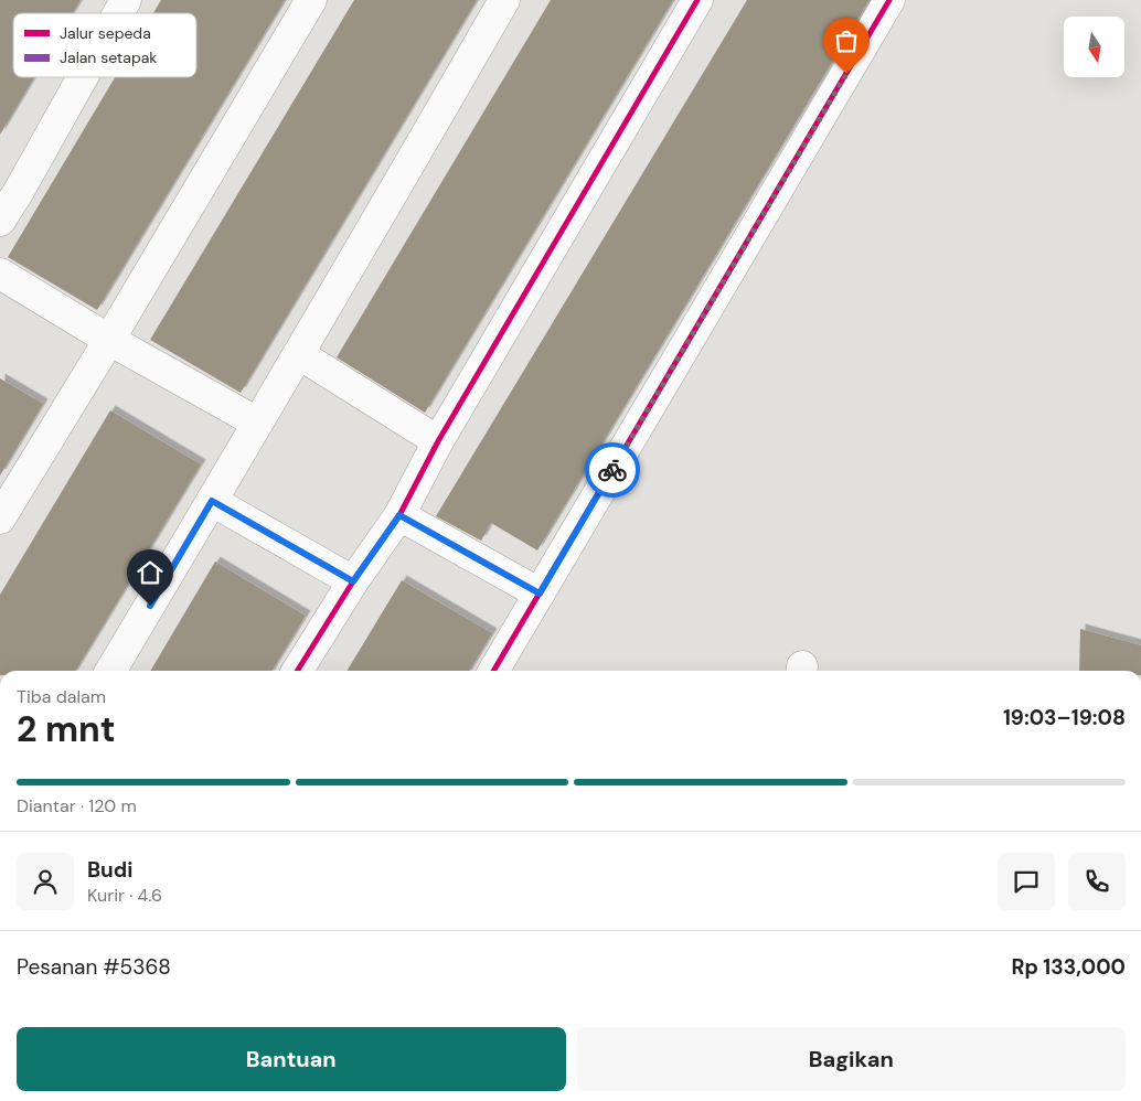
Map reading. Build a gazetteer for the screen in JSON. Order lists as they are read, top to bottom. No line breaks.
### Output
{"legend":["Jalur sepeda","Jalan setapak"],"north":"bottom","page":{"heading":["2 mnt","Tiba dalam","19:03–19:08"],"panel":["Budi","Kurir · 4.6","Pesanan #5368","Rp 133,000"],"bar":"Diantar · 120 m","buttons":["Bantuan","Bagikan"]}}
